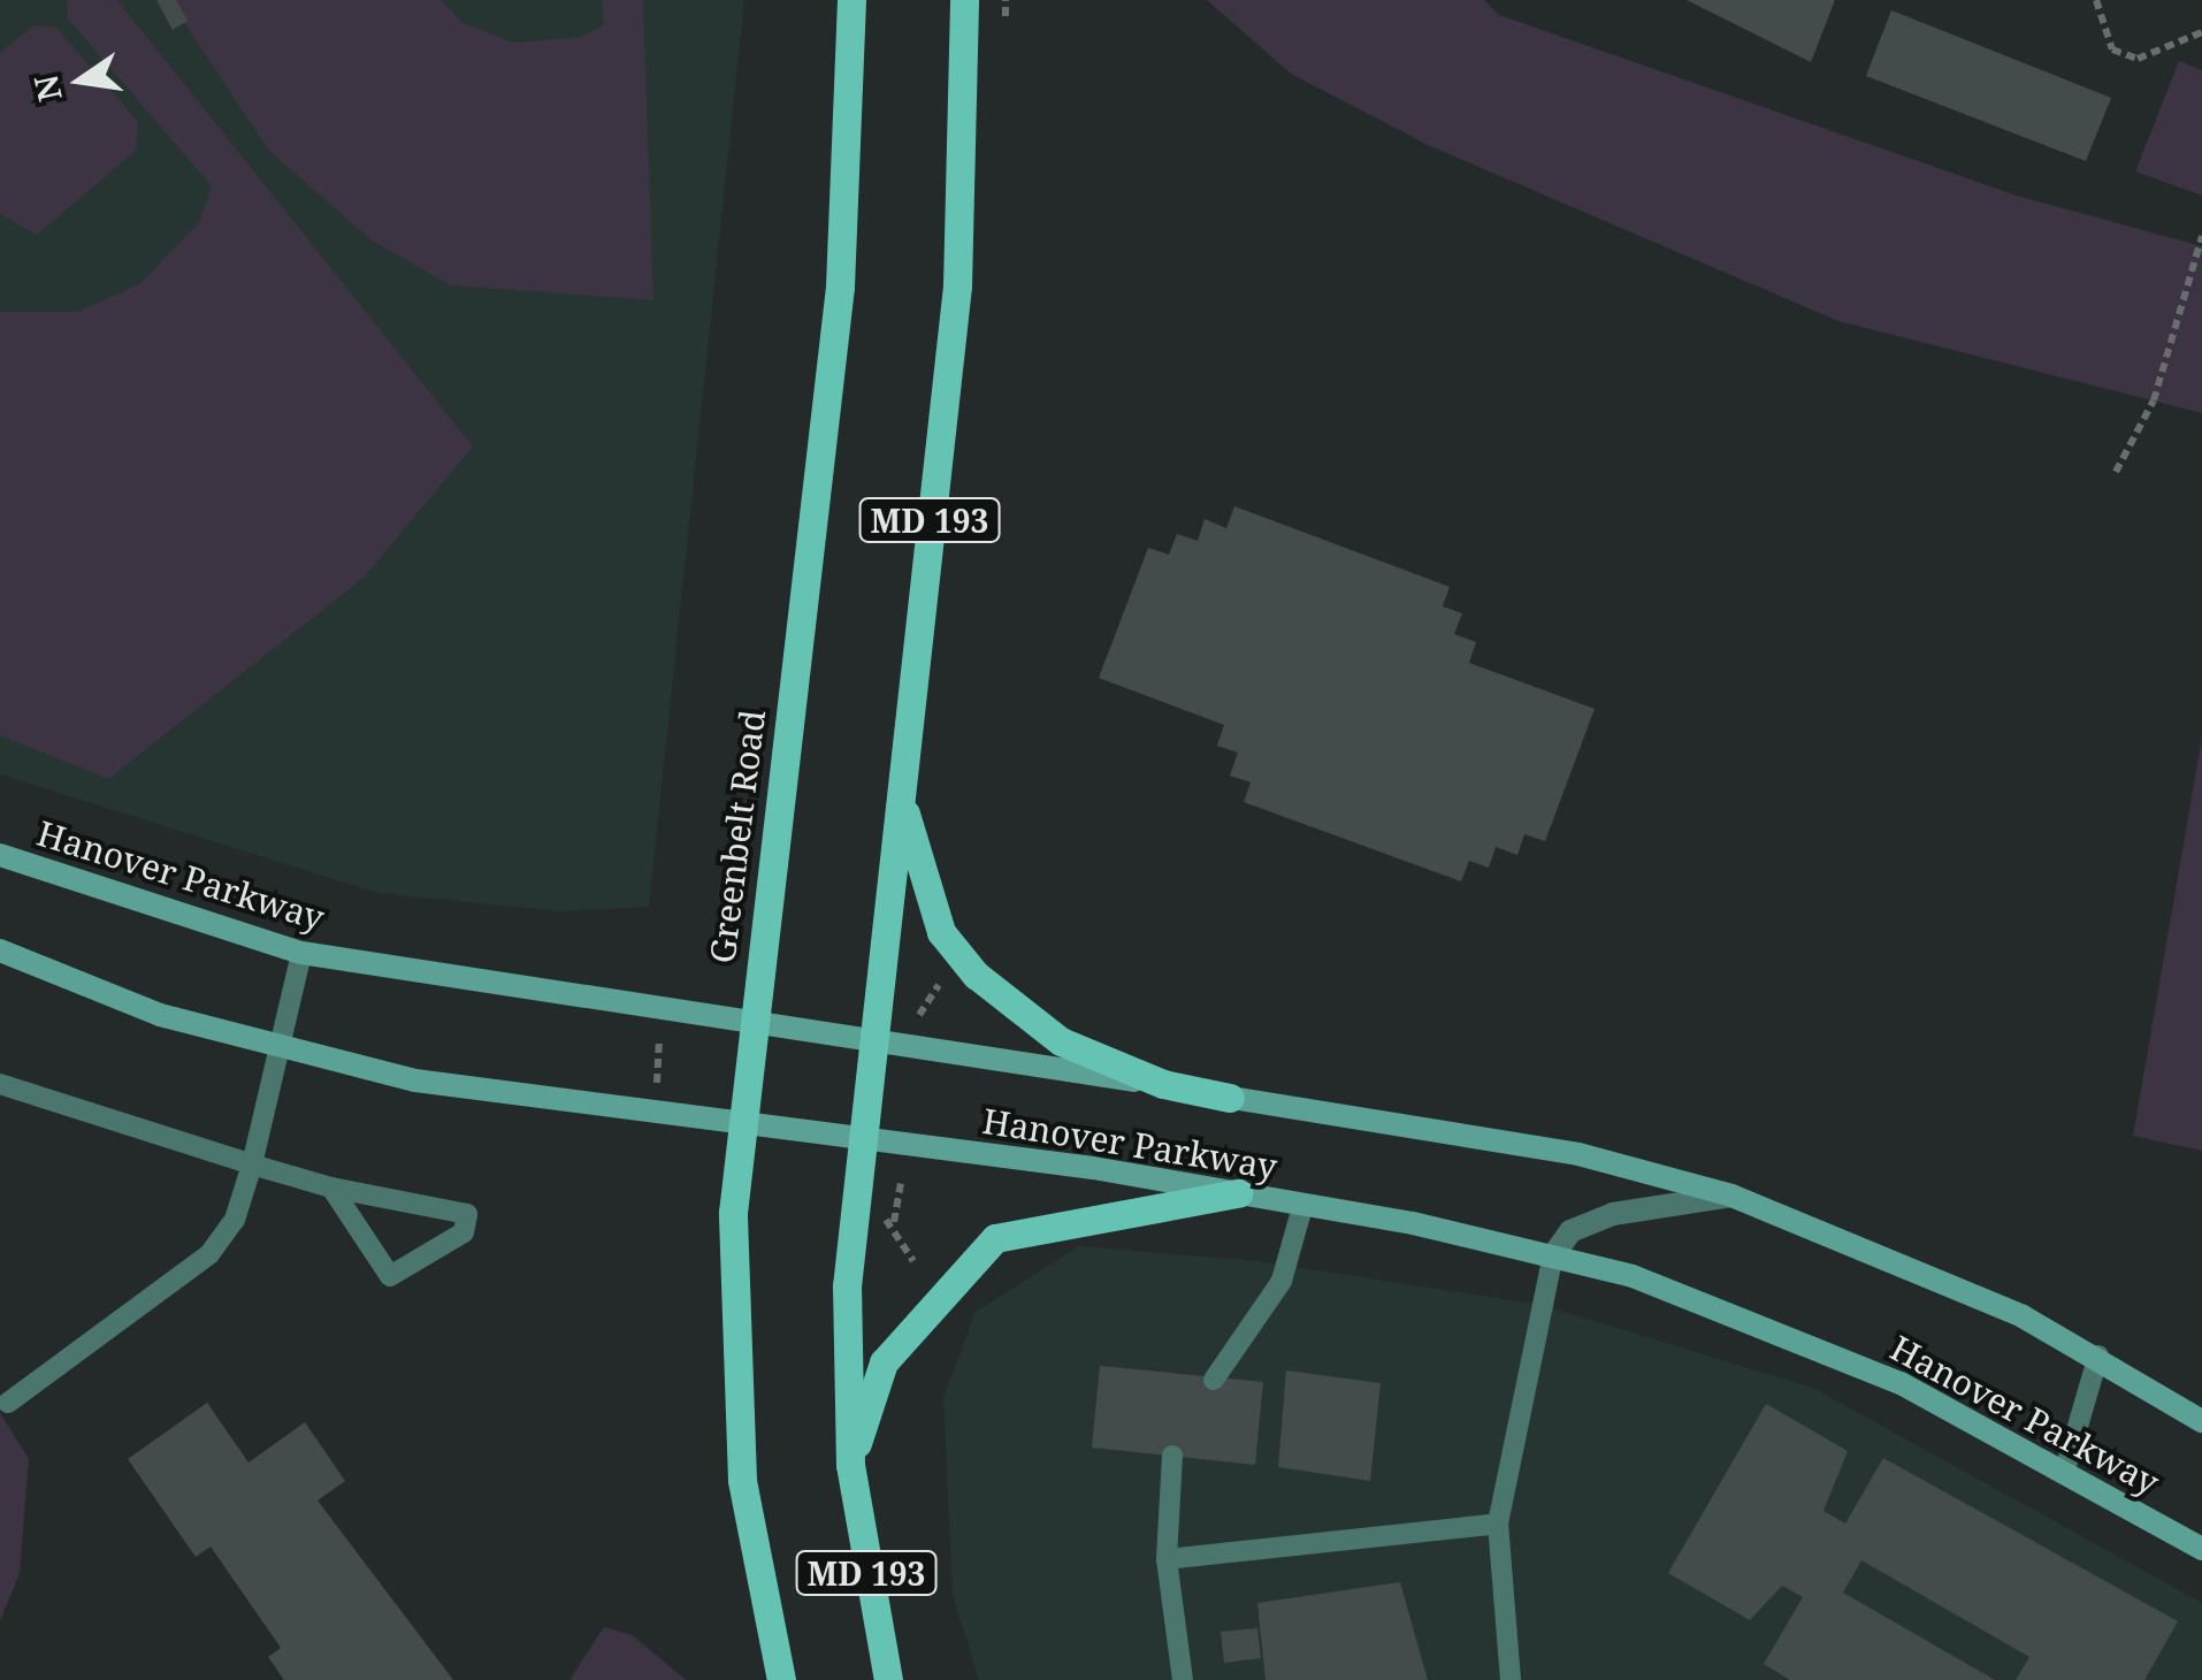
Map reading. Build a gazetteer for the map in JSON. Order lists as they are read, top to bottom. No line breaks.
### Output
{"streets":{"main road":["MD 193","Greenbelt Road"],"street":["Hanover Parkway"]},"crossings":[["MD 193","Hanover Parkway"],["Greenbelt Road","Hanover Parkway"]],"north":"left"}
